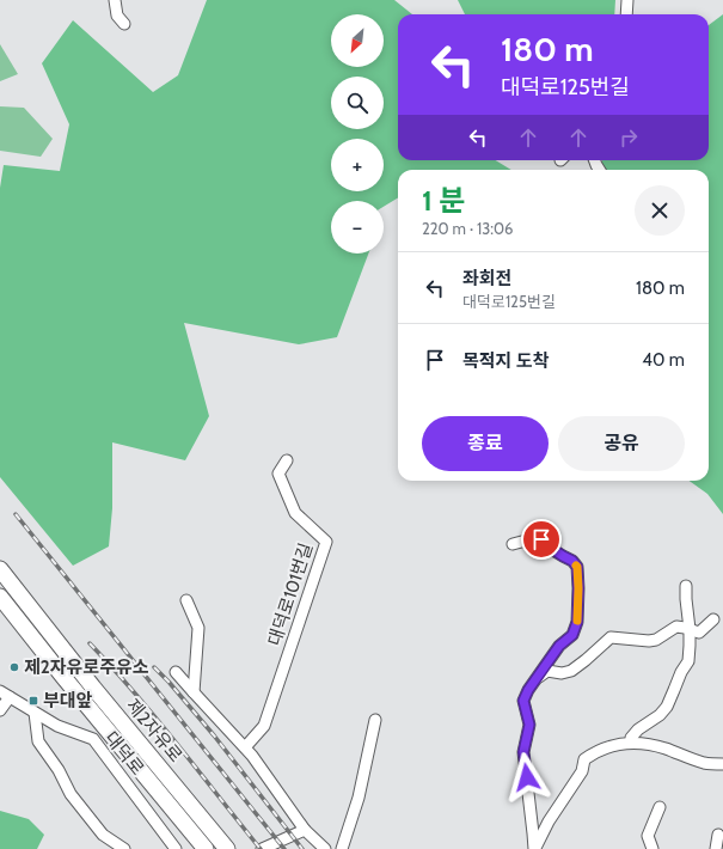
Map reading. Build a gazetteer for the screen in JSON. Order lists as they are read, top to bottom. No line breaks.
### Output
{"streets":{"highway":["제2자유로"],"street":["대덕로101번길","대덕로"]},"places":{"other":["제2자유로주유소"],"transit":["부대앞"]},"north":"bottom left","page":{"map_buttons":["+","−"],"turn":["180 m","대덕로125번길"],"heading":["1 분","220 m · 13:06"],"list":[{"name":"좌회전","note":"대덕로125번길","value":"180 m"},{"name":"목적지 도착","value":"40 m"}],"buttons":["종료","공유"]}}
